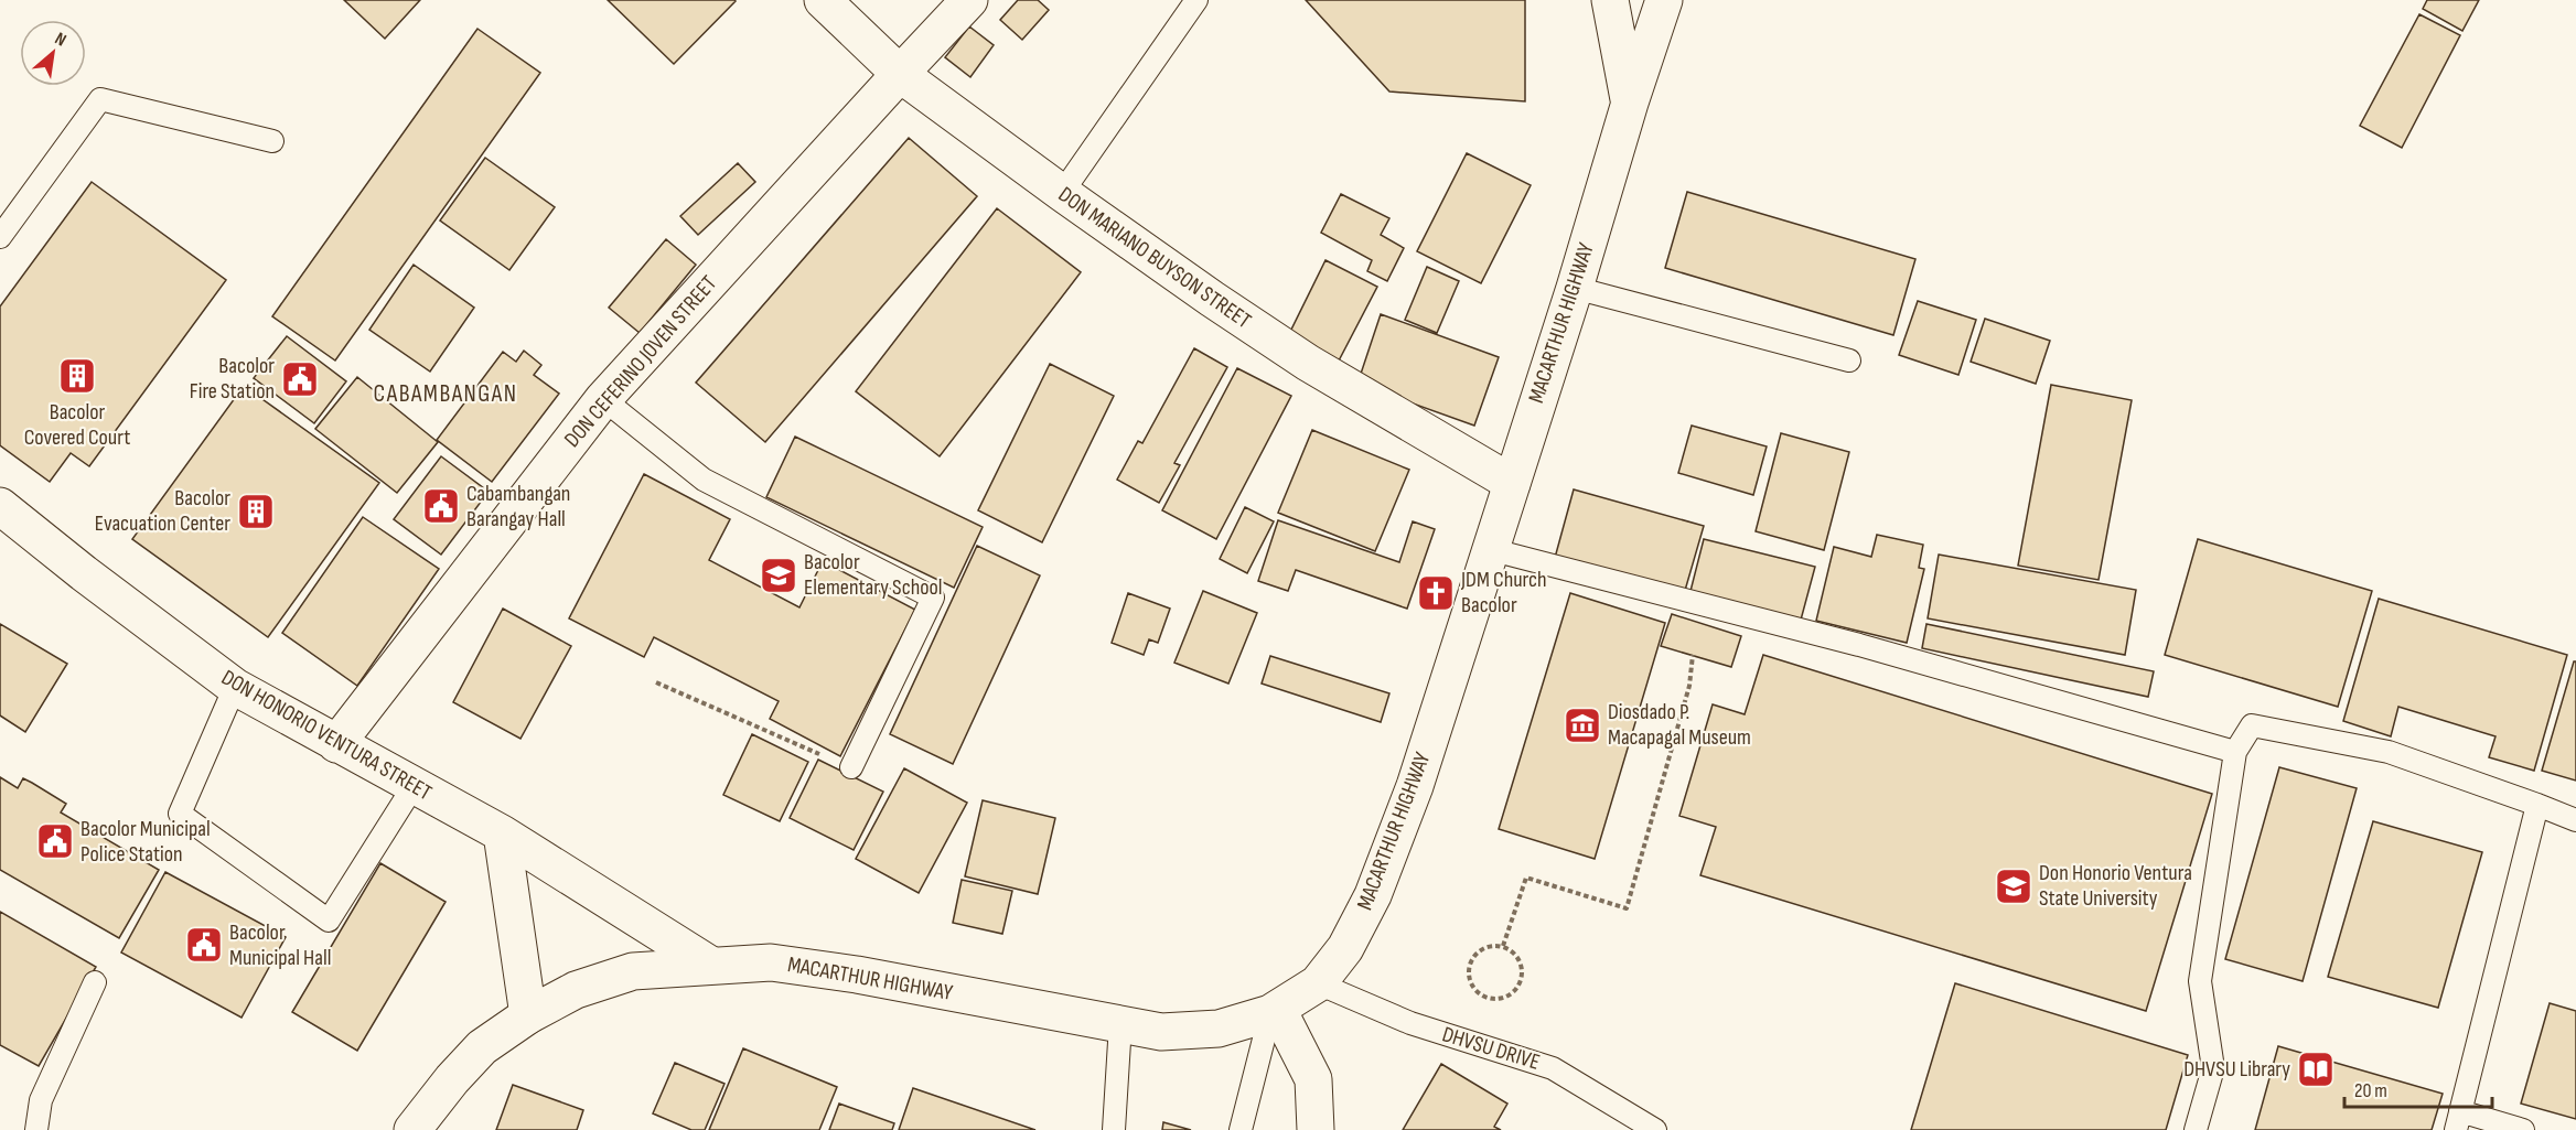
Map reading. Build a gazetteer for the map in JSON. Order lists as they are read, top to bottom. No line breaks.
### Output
{"streets":{"street":["DON MARIANO BUYSON STREET","MACARTHUR HIGHWAY","DON CEFERINO JOVEN STREET","DON HONORIO VENTURA STREET"],"lane":["DHVSU DRIVE"]},"crossings":[["DON MARIANO BUYSON STREET","MACARTHUR HIGHWAY"],["DON MARIANO BUYSON STREET","DON CEFERINO JOVEN STREET"],["MACARTHUR HIGHWAY","DON HONORIO VENTURA STREET"],["MACARTHUR HIGHWAY","DHVSU DRIVE"],["DON CEFERINO JOVEN STREET","DON HONORIO VENTURA STREET"]],"districts":["CABAMBANGAN"],"places":{"building":["Bacolor Covered Court","Bacolor Evacuation Center"],"public building":["Bacolor Fire Station","Cabambangan Barangay Hall","Bacolor Municipal Police Station","Bacolor Municipal Hall"],"school or university":["Bacolor Elementary School","Don Honorio Ventura State University"],"church":["JDM Church Bacolor"],"museum":["Diosdado P. Macapagal Museum"],"library":["DHVSU Library"]},"scale_bar":"20 m","north":"top right"}
